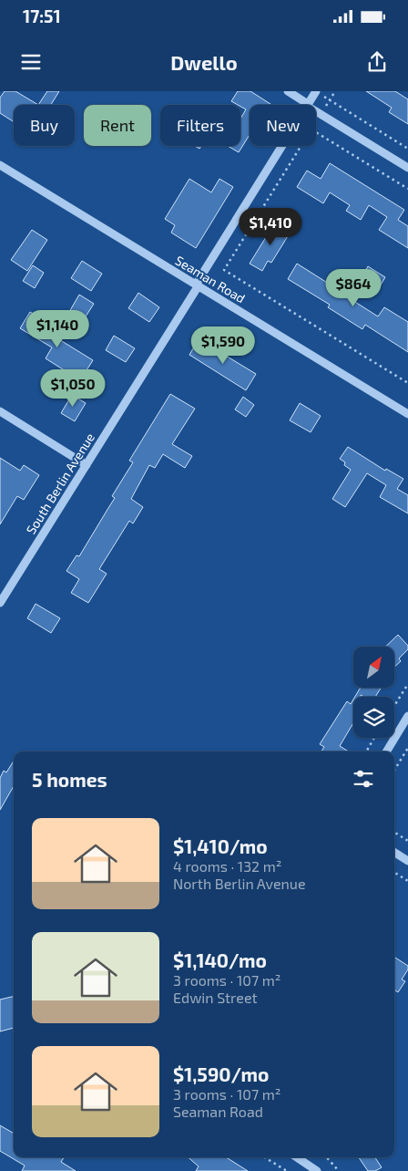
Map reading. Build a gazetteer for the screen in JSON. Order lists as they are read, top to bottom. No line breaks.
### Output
{"streets":{"street":["Seaman Road","South Berlin Avenue"]},"crossings":[["Seaman Road","South Berlin Avenue"]],"north":"top right","page":{"status":"17:51","header":"Dwello","chip":["Buy","Rent","Filters","New"],"price":["$1,410","$864","$1,140","$1,590","$1,050"],"heading":"5 homes","list":[{"name":"$1,410/mo","note":"4 rooms · 132 m² · North Berlin Avenue"},{"name":"$1,140/mo","note":"3 rooms · 107 m² · Edwin Street"},{"name":"$1,590/mo","note":"3 rooms · 107 m² · Seaman Road"}]}}
